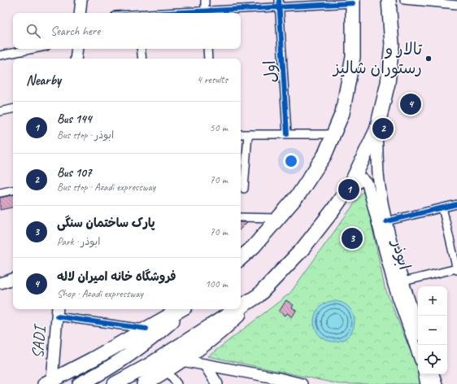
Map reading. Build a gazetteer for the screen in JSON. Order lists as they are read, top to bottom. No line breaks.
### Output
{"streets":{"main road":["ابوذر","SADI"],"street":["اول"]},"places":["تالار و رستوران شالیز"],"page":{"search":"Search here","heading":["Nearby","4 results"],"pins":["4","2","1","3"],"list":[{"mark":"1","name":"Bus 144","note":"Bus stop · ابوذر","value":"50 m"},{"mark":"2","name":"Bus 107","note":"Bus stop · Azadi expressway","value":"70 m"},{"mark":"3","name":"پارک ساختمان سنگی","note":"Park · ابوذر","value":"70 m"},{"mark":"4","name":"فروشگاه خانه امیران لاله","note":"Shop · Azadi expressway","value":"100 m"}],"map_buttons":["+","−"]}}
